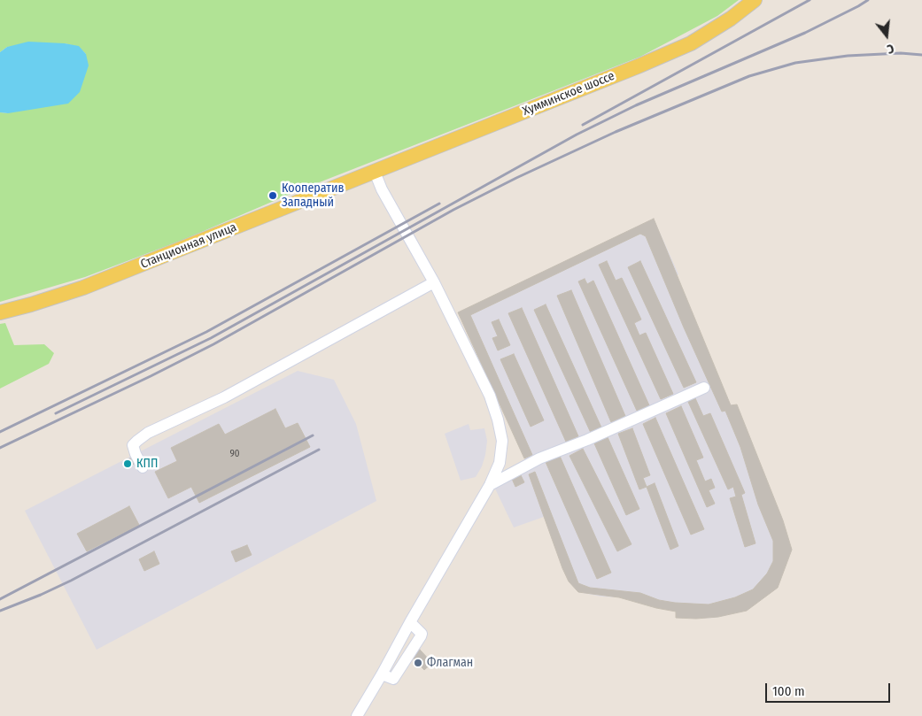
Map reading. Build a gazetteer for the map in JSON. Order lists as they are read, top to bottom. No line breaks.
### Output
{"streets":{"main road":["Хумминское шоссе","Станционная улица"]},"crossings":[["Хумминское шоссе","Станционная улица"]],"places":["Кооператив Западный","КПП","Флагман"],"house_numbers":["90"],"scale_bar":"100 m","north":"bottom"}
